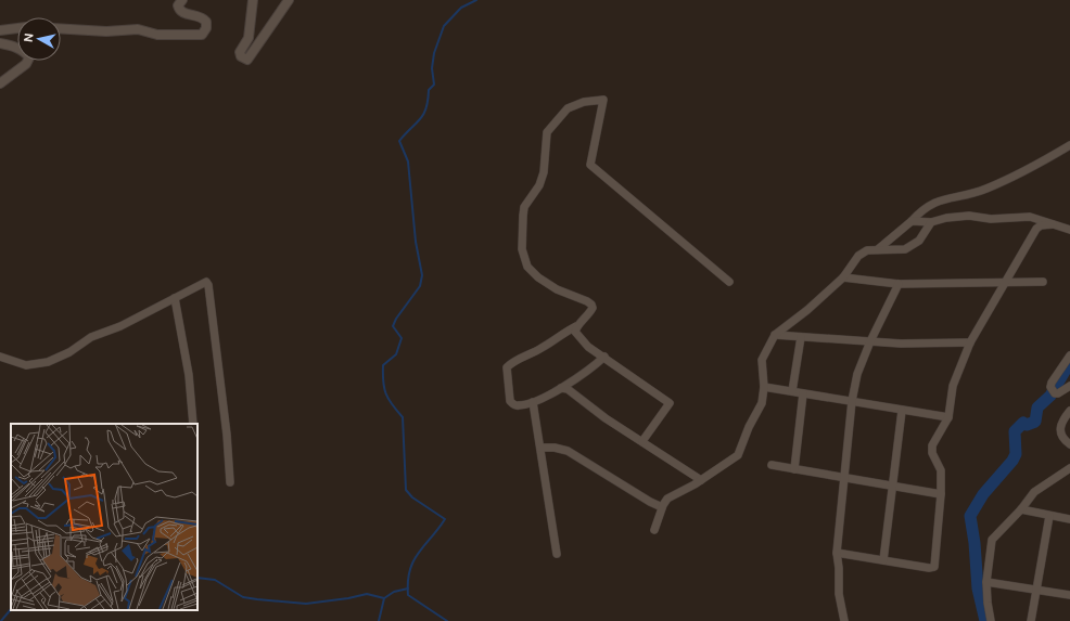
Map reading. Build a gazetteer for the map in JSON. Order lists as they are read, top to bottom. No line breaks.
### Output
{"north":"left"}
